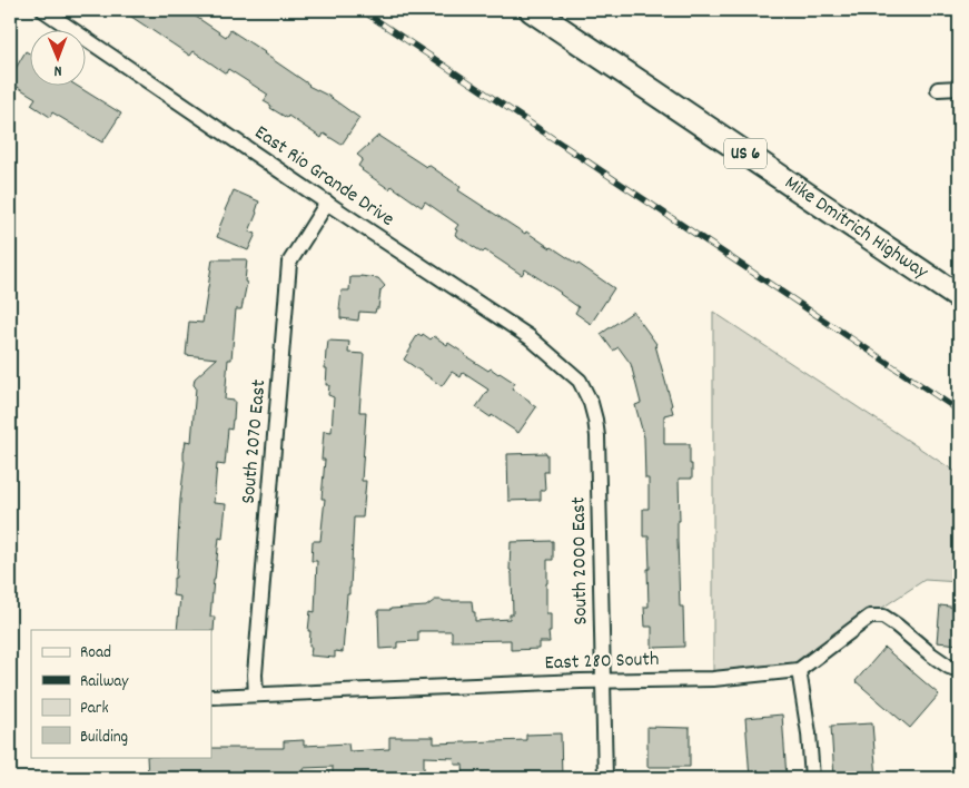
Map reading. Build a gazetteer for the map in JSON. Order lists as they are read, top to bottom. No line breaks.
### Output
{"streets":{"highway":["US 6","Mike Dmitrich Highway"],"street":["East Rio Grande Drive","South 2070 East","South 2000 East","East 280 South"]},"crossings":[["East Rio Grande Drive","South 2070 East"],["East Rio Grande Drive","South 2000 East"],["South 2070 East","East 280 South"],["South 2000 East","East 280 South"]],"legend":["Road","Railway","Park","Building"],"north":"bottom"}
